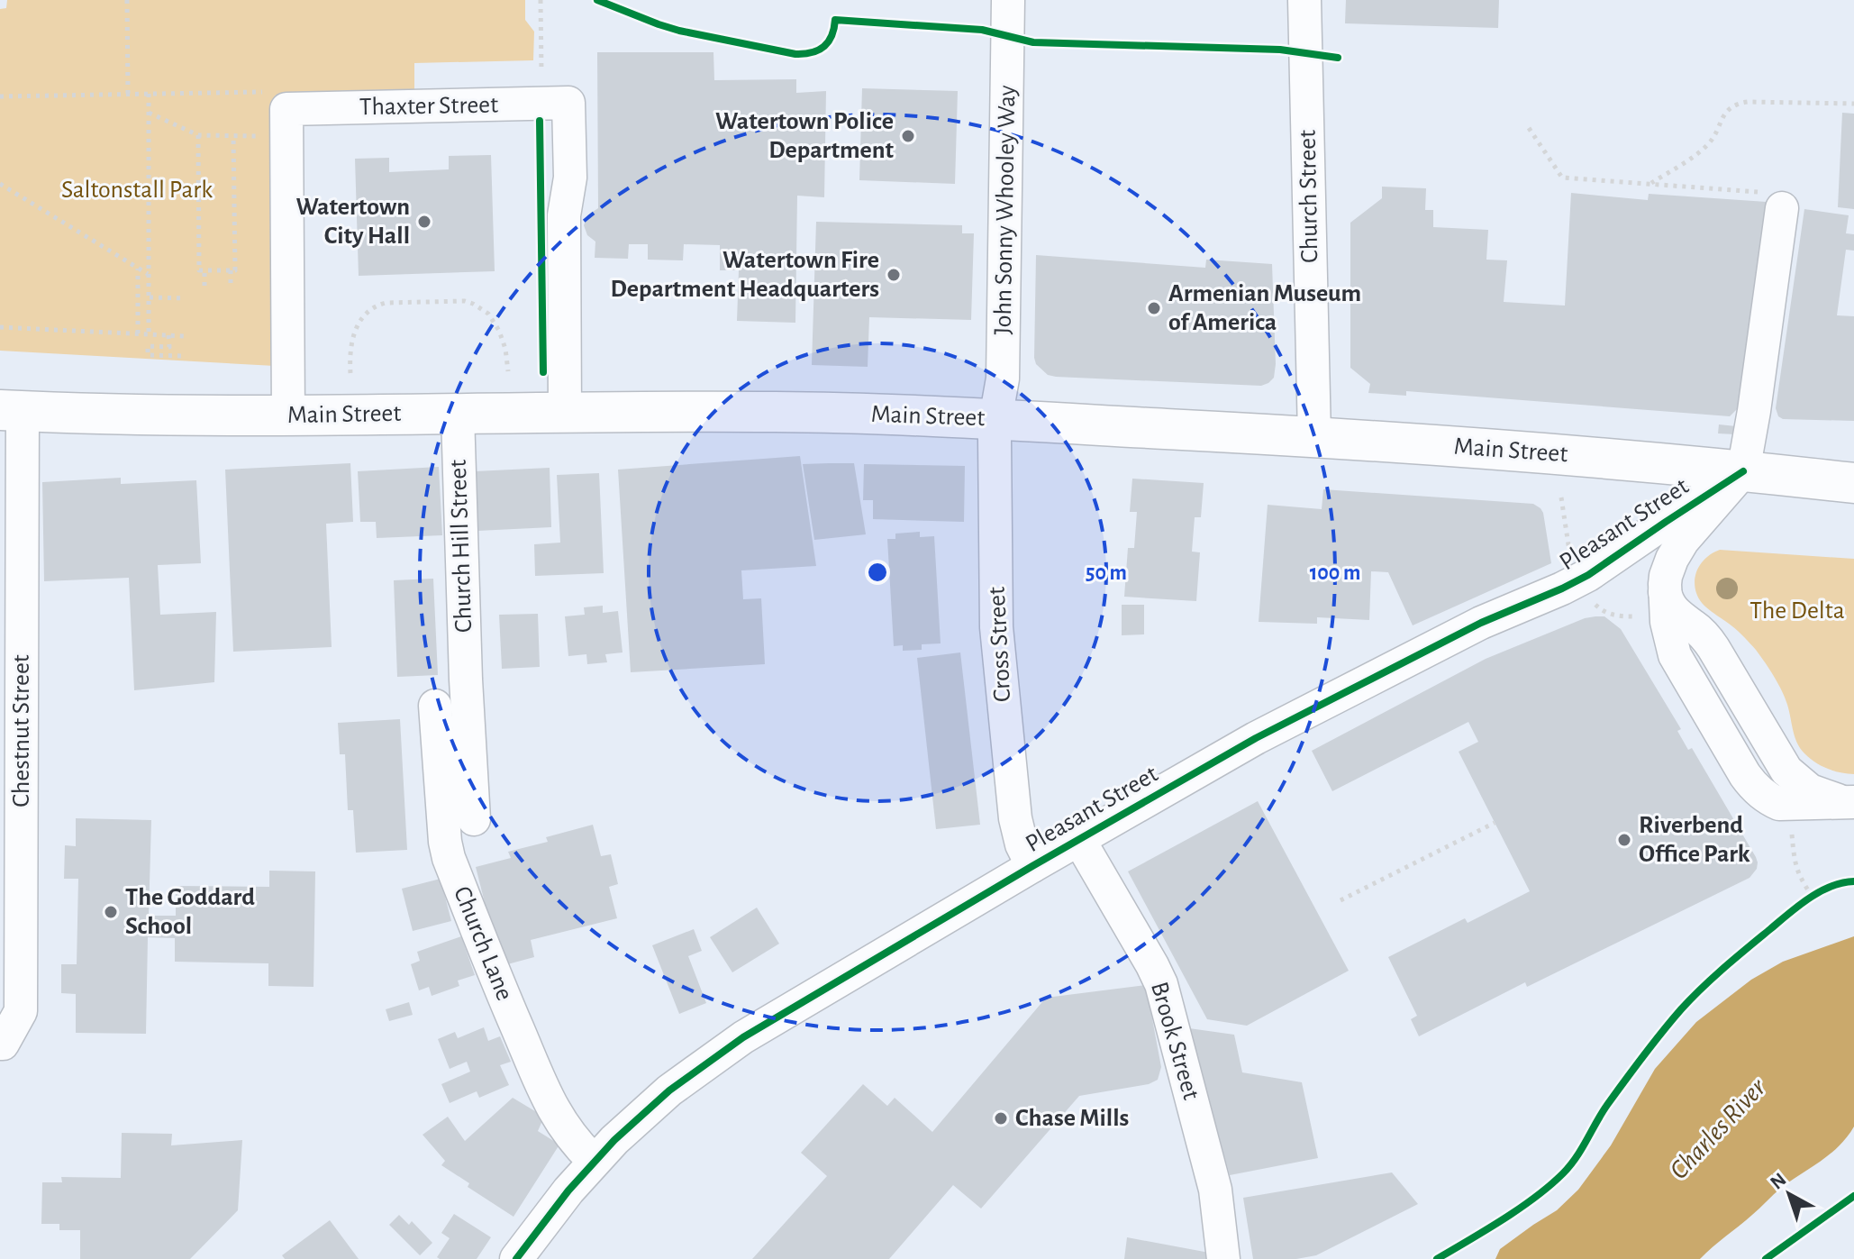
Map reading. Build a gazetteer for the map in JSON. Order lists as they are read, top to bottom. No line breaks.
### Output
{"streets":{"main road":["Main Street"],"street":["Thaxter Street","Church Street","John Sonny Whooley Way","Pleasant Street","Church Hill Street","Cross Street","Chestnut Street","Church Lane","Brook Street"]},"crossings":[["Thaxter Street","Main Street"],["Church Street","Main Street"],["John Sonny Whooley Way","Main Street"],["John Sonny Whooley Way","Cross Street"],["Main Street","Pleasant Street"],["Main Street","Church Hill Street"],["Main Street","Cross Street"],["Main Street","Chestnut Street"],["Pleasant Street","Cross Street"],["Pleasant Street","Church Lane"],["Pleasant Street","Brook Street"]],"water":["Charles River"],"parks":["Saltonstall Park","The Delta"],"places":["Watertown Police Department","Watertown City Hall","Watertown Fire Department Headquarters","Armenian Museum of America","Riverbend Office Park","The Goddard School","Chase Mills"],"north":"top left","rings":["50 m","100 m"]}
